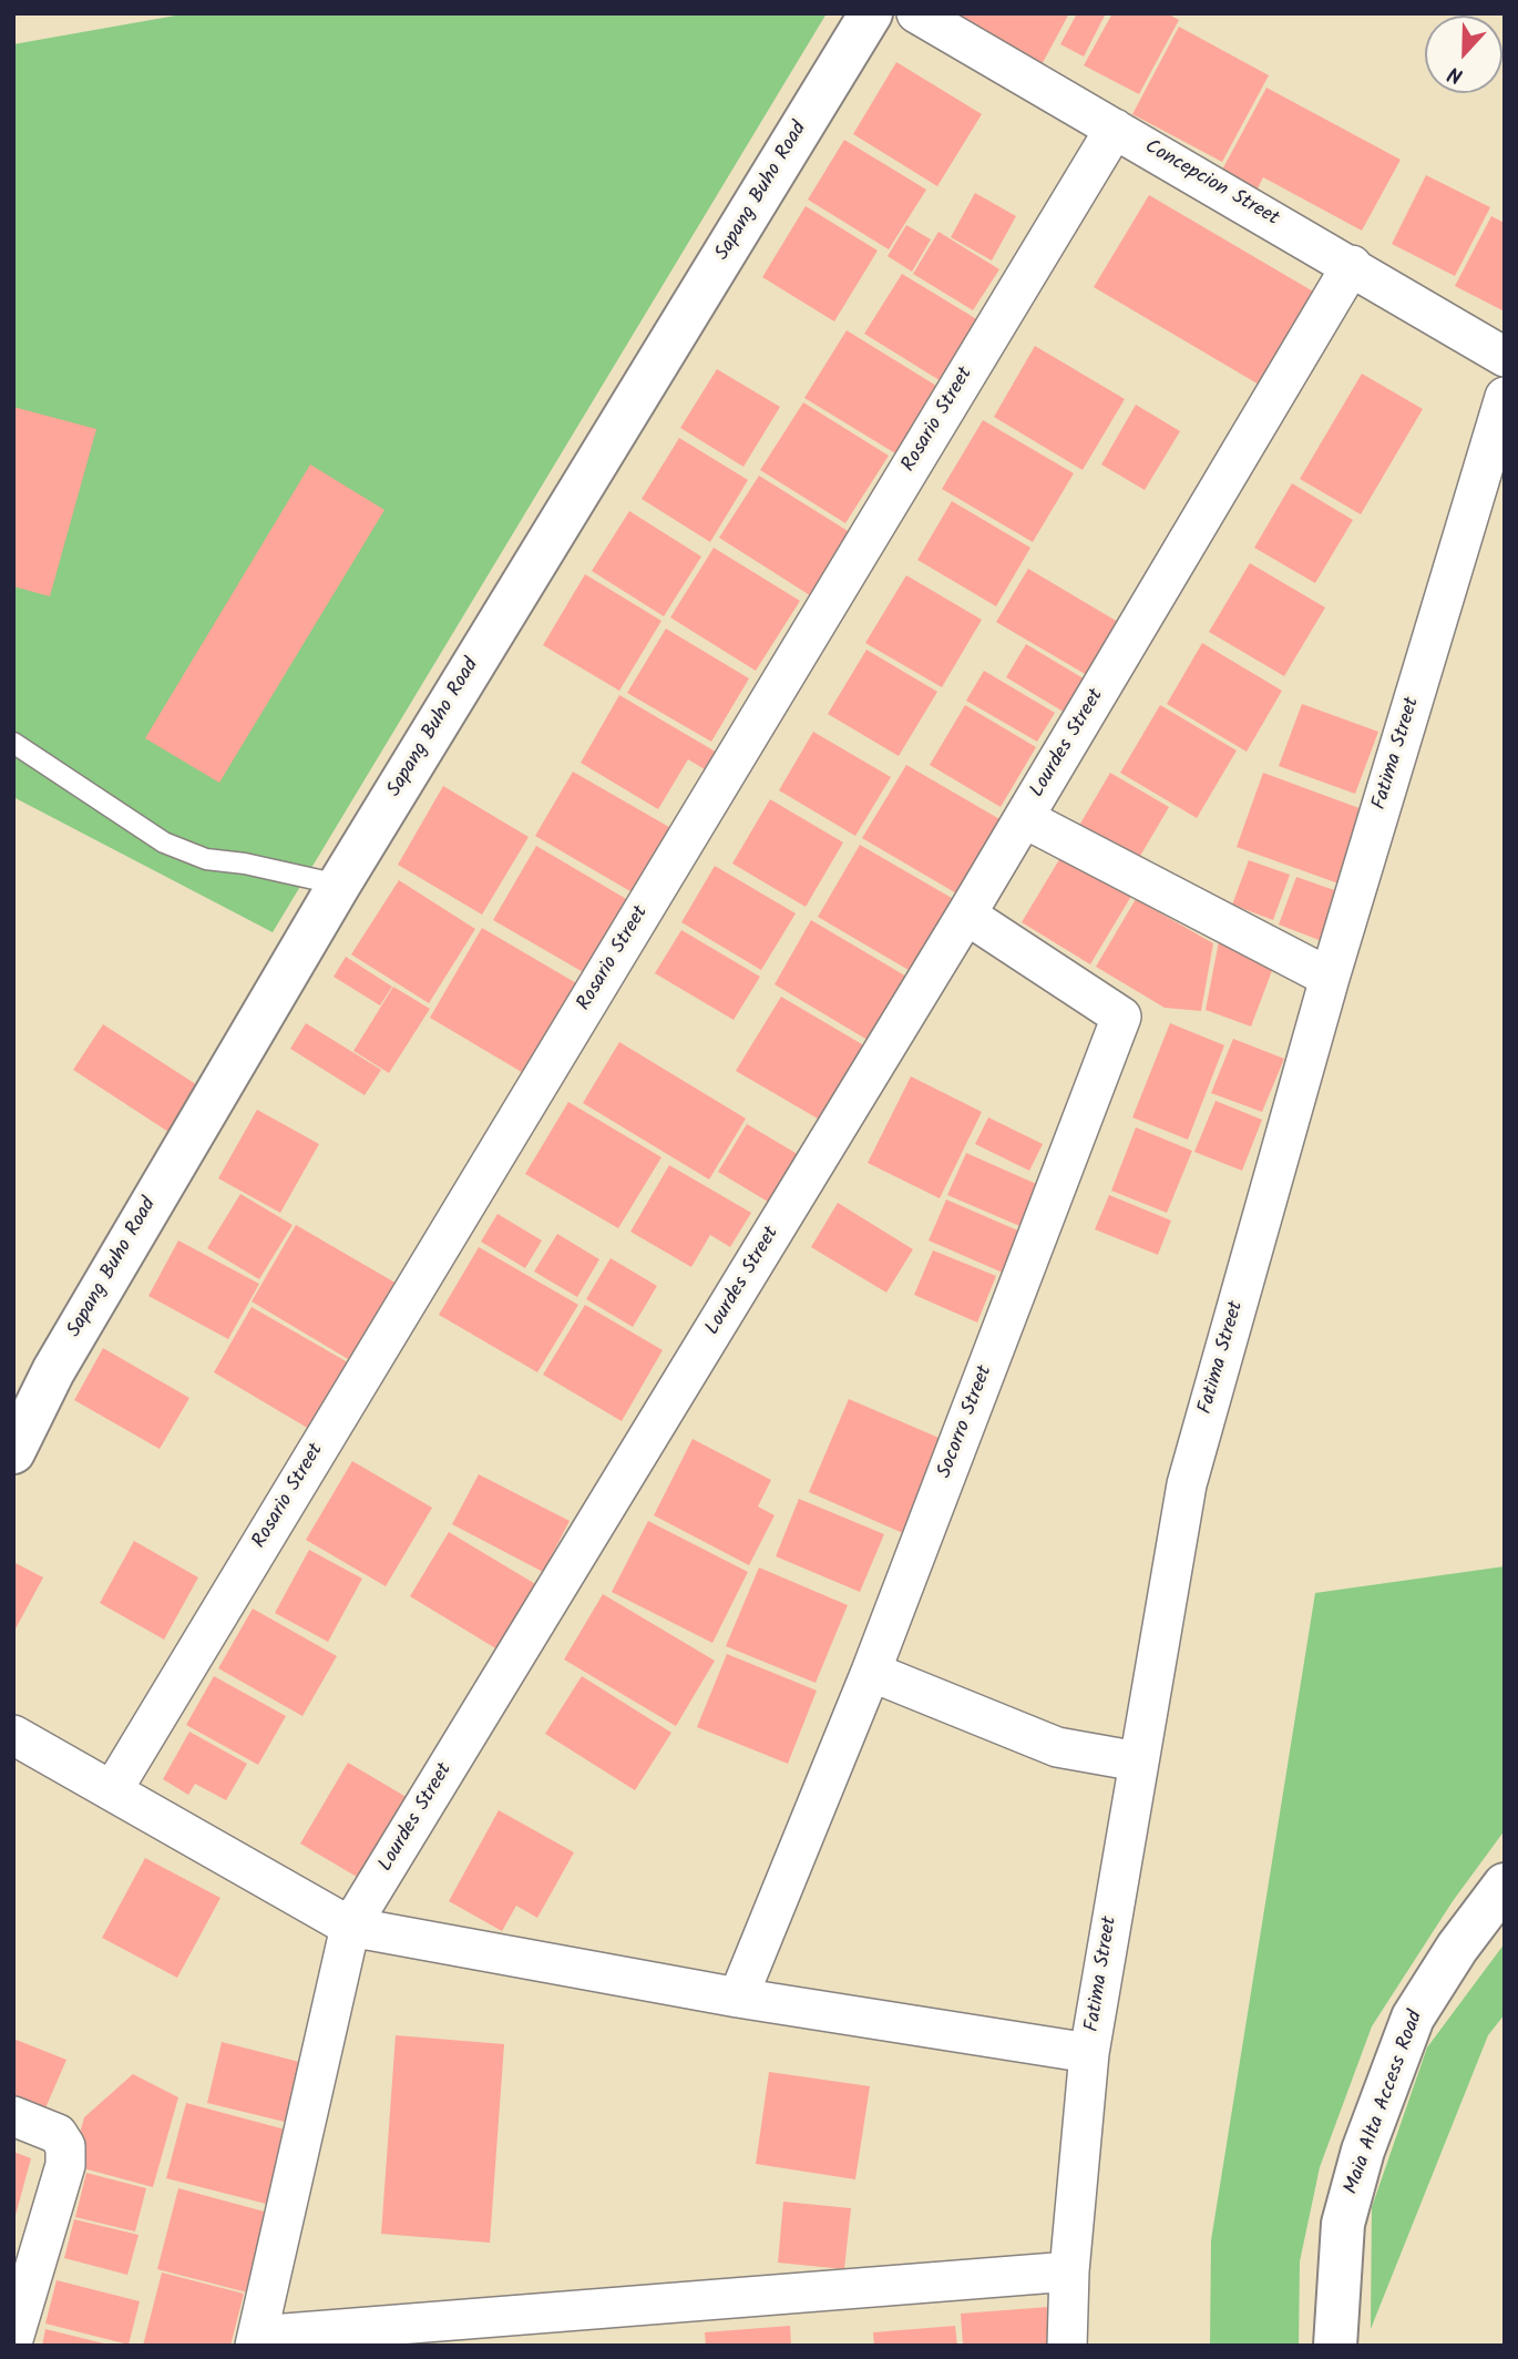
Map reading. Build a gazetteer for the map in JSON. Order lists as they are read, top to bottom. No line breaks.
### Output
{"streets":{"street":["Concepcion Street","Sapang Buho Road","Rosario Street","Lourdes Street","Fatima Street","Socorro Street","Maia Alta Access Road"]},"crossings":[["Concepcion Street","Rosario Street"],["Concepcion Street","Lourdes Street"],["Lourdes Street","Socorro Street"]],"north":"bottom"}
